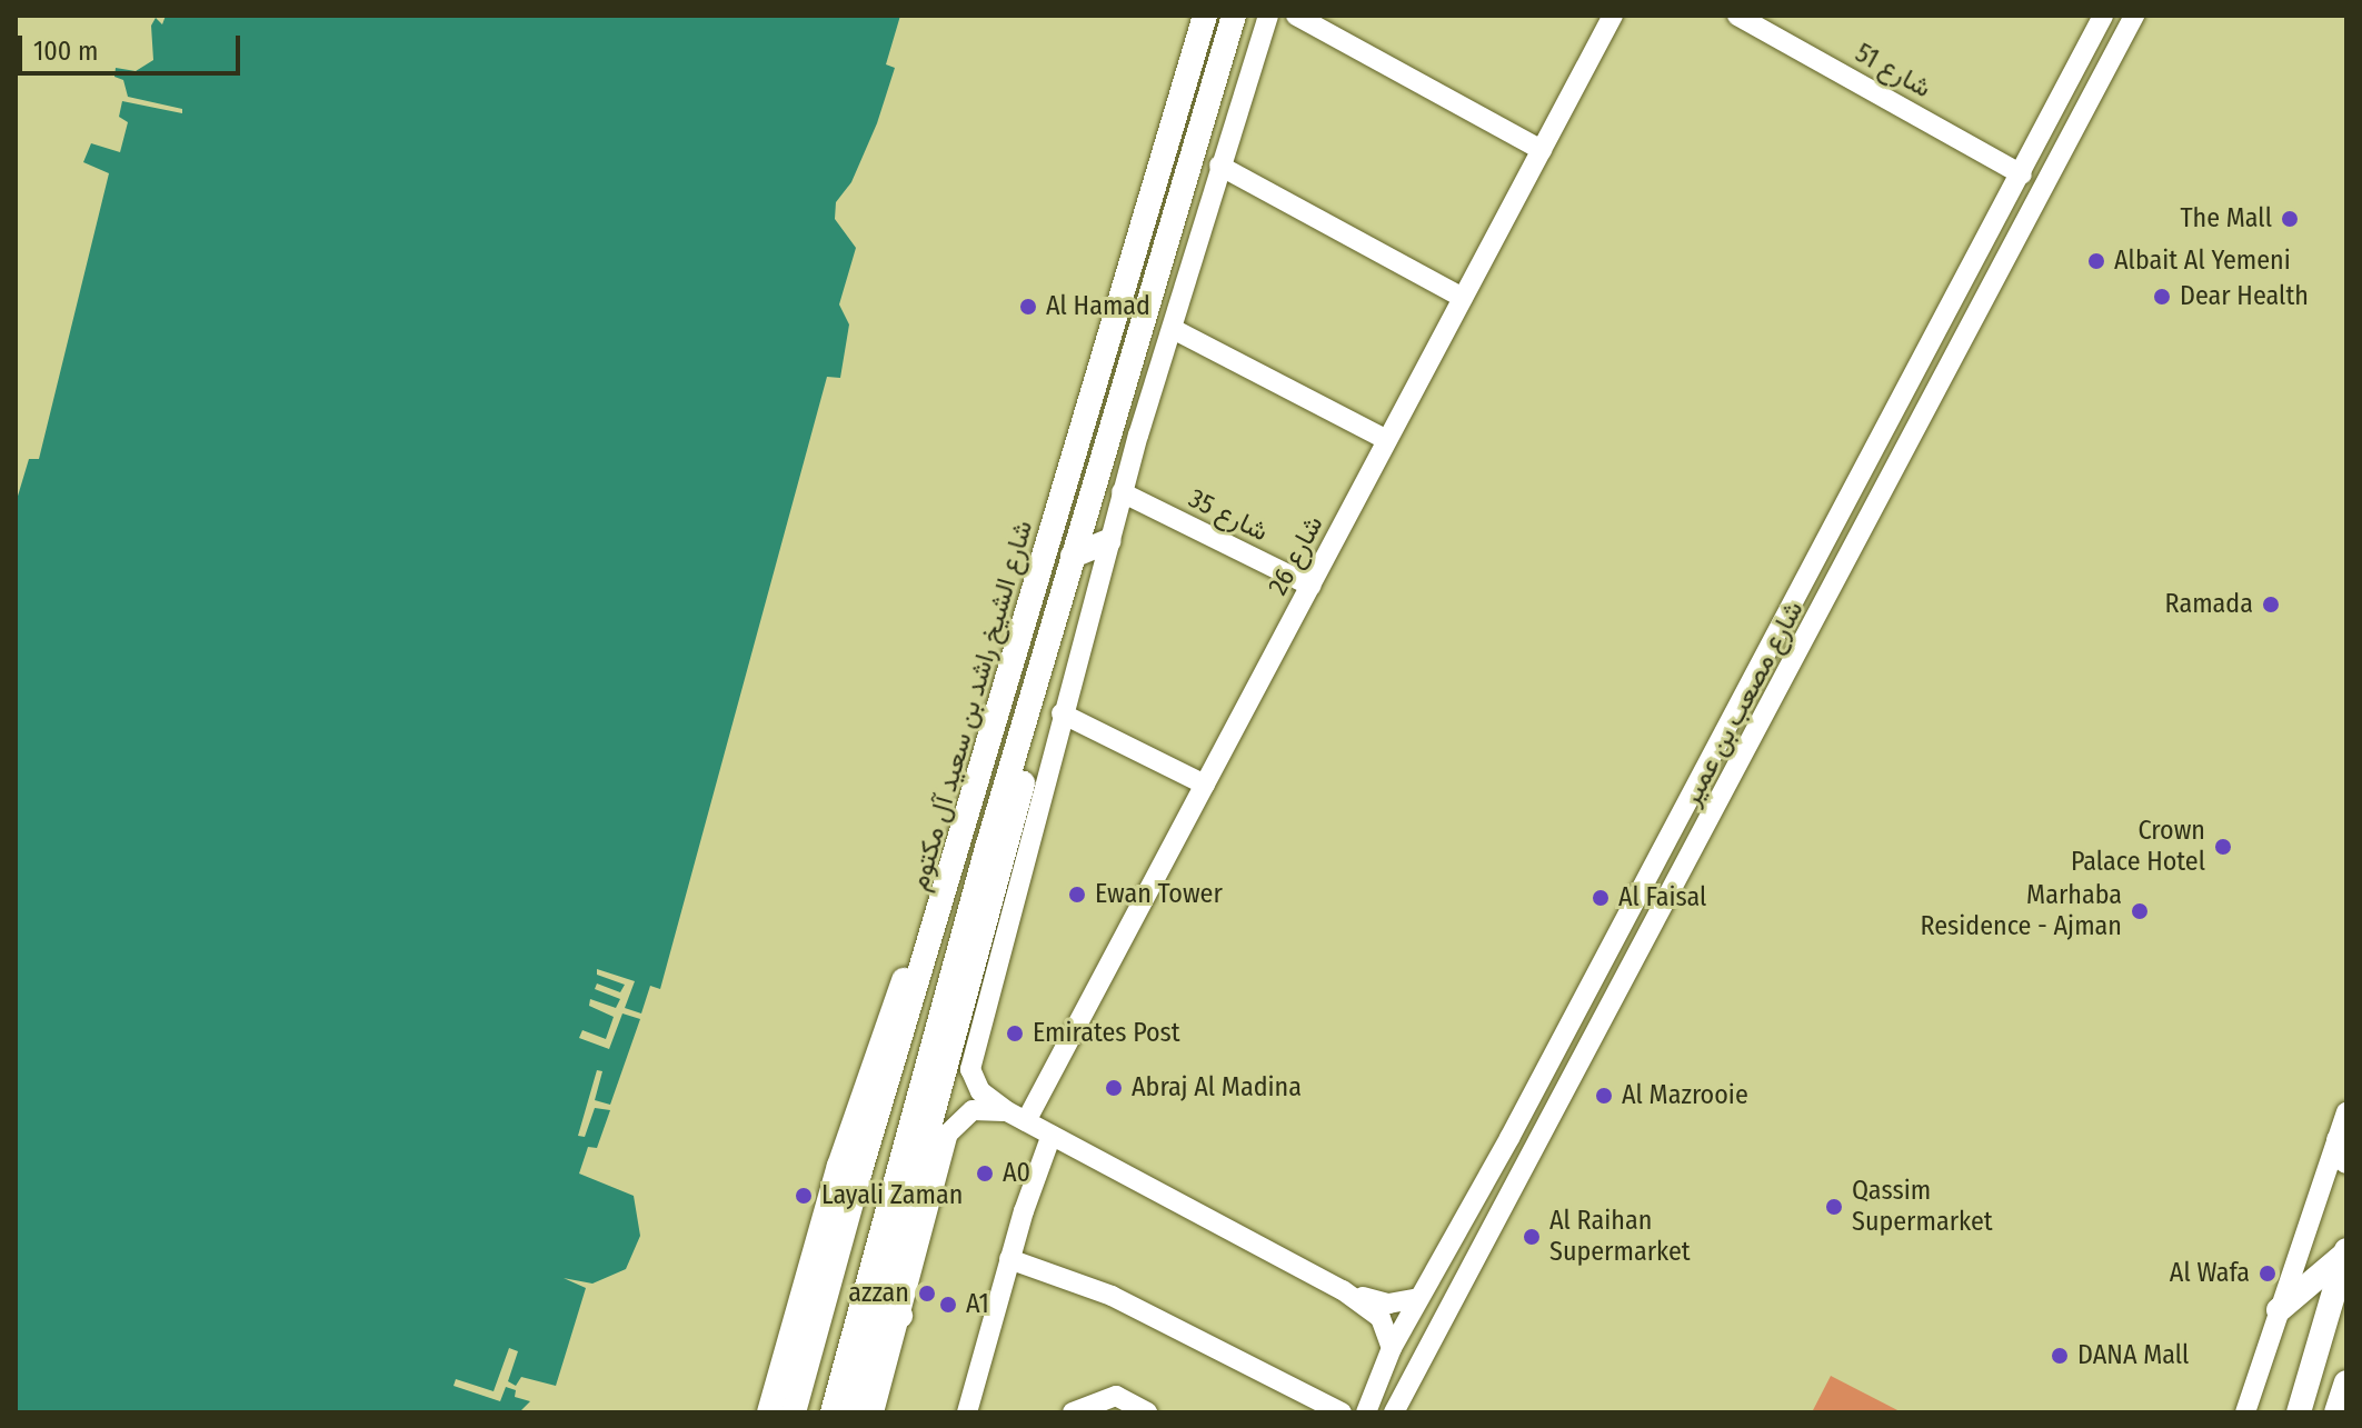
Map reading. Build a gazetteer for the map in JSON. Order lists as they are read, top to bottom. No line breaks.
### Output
{"streets":{"main road":["شارع الشيخ راشد بن سعيد آل مكتوم"],"street":["شارع 51","شارع 35","شارع 26","شارع مصعب بن عمير"]},"crossings":[["شارع 51","شارع مصعب بن عمير"],["شارع 35","شارع 26"]],"places":["The Mall","Albait Al Yemeni","Dear Health","Al Hamad","Ramada","Crown Palace Hotel","Ewan Tower","Al Faisal","Marhaba Residence - Ajman","Emirates Post","Abraj Al Madina","Al Mazrooie","A0","Layali Zaman","Qassim Supermarket","Al Raihan Supermarket","Al Wafa","azzan","A1","DANA Mall"],"scale_bar":"100 m"}
